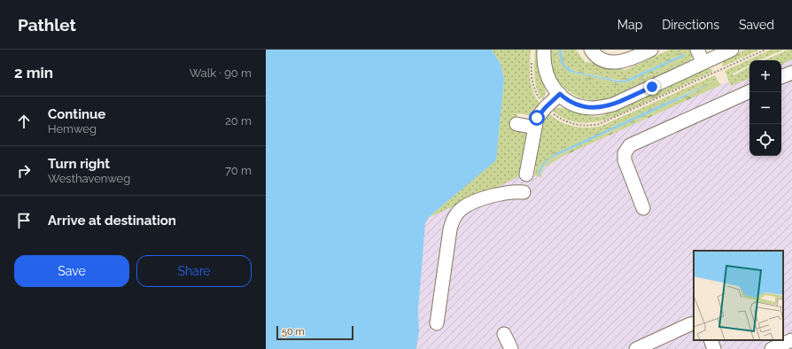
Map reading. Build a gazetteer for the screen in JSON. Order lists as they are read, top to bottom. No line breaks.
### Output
{"scale_bar":"50 m","page":{"header":"Pathlet","nav":["Map","Directions","Saved"],"heading":["2 min","Walk · 90 m"],"map_buttons":["+","−"],"list":[["Continue","Hemweg","20 m"],["Turn right","Westhavenweg","70 m"],"Arrive at destination"],"buttons":["Save","Share"],"scale":"50 m"}}
